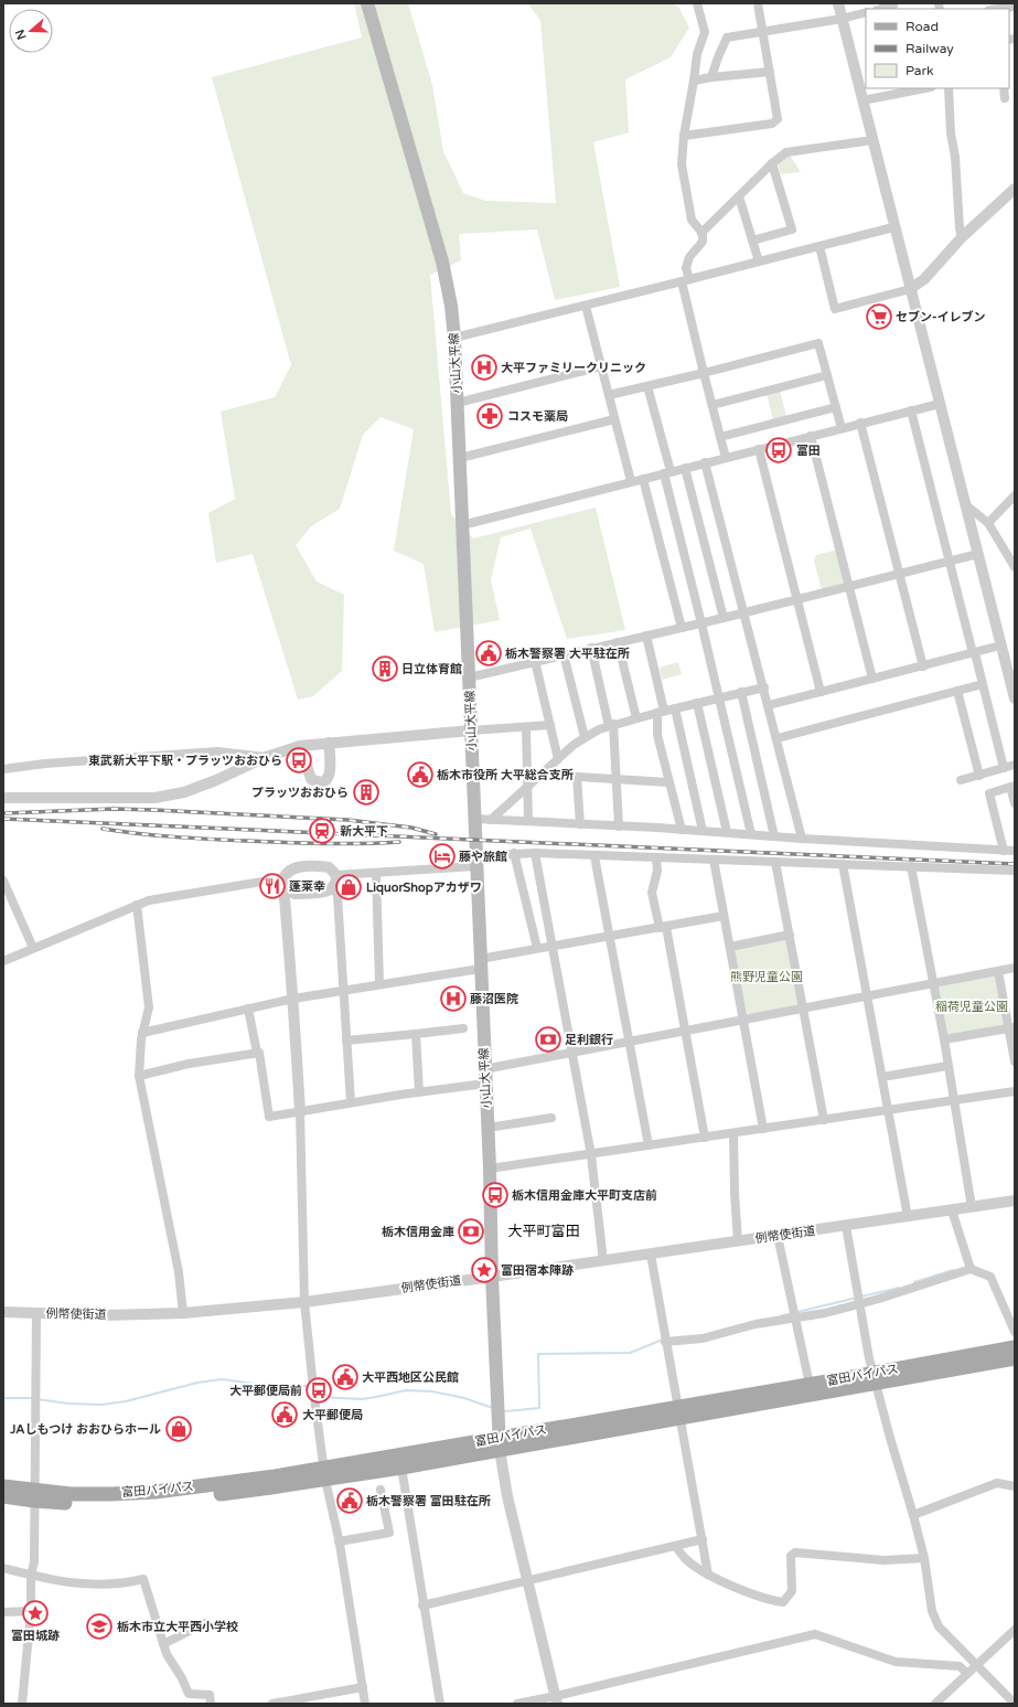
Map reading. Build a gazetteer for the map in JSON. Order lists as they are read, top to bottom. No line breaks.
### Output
{"streets":{"main road":["小山大平線","富田バイパス"],"street":["例幣使街道"]},"crossings":[["小山大平線","例幣使街道"],["小山大平線","富田バイパス"]],"districts":["大平町富田"],"parks":["熊野児童公園","稲荷児童公園"],"places":{"supermarket":["セブン-イレブン"],"hospital":["大平ファミリークリニック","藤沼医院"],"pharmacy":["コスモ薬局"],"bus stop":["富田","東武新大平下駅・プラッツおおひら","栃木信用金庫大平町支店前","大平郵便局前"],"public building":["栃木警察署 大平駐在所","栃木市役所 大平総合支所","大平西地区公民館","大平郵便局","栃木警察署 富田駐在所"],"building":["日立体育館","プラッツおおひら"],"station":["新大平下"],"hotel":["藤や旅館"],"restaurant":["蓬莱幸"],"shop":["LiquorShopアカザワ","JAしもつけ おおひらホール"],"bank":["足利銀行","栃木信用金庫"],"place":["富田宿本陣跡","富田城跡"],"school or university":["栃木市立大平西小学校"]},"legend":["Road","Railway","Park"],"north":"left"}
